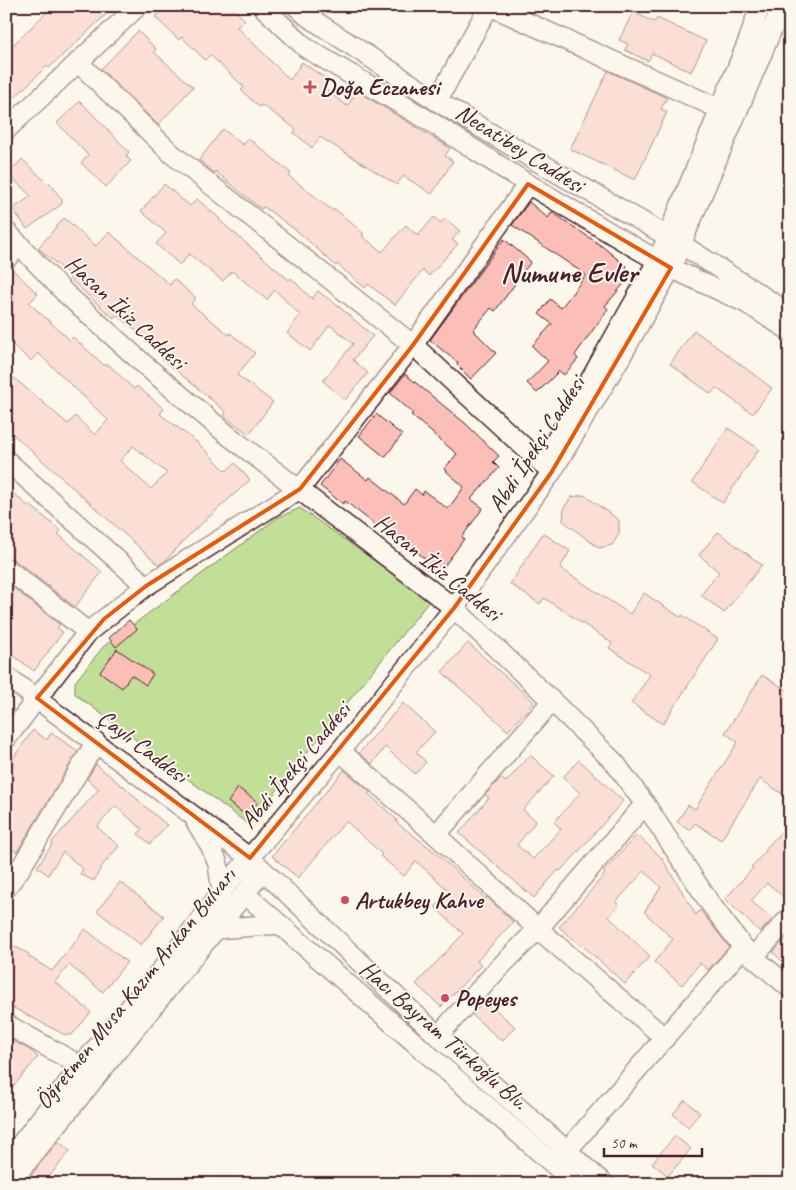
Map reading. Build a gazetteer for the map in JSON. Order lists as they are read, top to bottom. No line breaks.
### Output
{"streets":{"street":["Necatibey Caddesi","Hasan İkiz Caddesi","Abdi İpekçi Caddesi","Çaylı Caddesi","Öğretmen Musa Kazım Arıkan Bulvarı","Hacı Bayram Türkoğlu Blv."]},"crossings":[["Necatibey Caddesi","Abdi İpekçi Caddesi"],["Hasan İkiz Caddesi","Abdi İpekçi Caddesi"],["Abdi İpekçi Caddesi","Çaylı Caddesi"],["Abdi İpekçi Caddesi","Öğretmen Musa Kazım Arıkan Bulvarı"],["Abdi İpekçi Caddesi","Hacı Bayram Türkoğlu Blv."],["Çaylı Caddesi","Öğretmen Musa Kazım Arıkan Bulvarı"],["Çaylı Caddesi","Hacı Bayram Türkoğlu Blv."],["Öğretmen Musa Kazım Arıkan Bulvarı","Hacı Bayram Türkoğlu Blv."]],"districts":["Numune Evler"],"places":{"health":["Doğa Eczanesi"],"other":["Artukbey Kahve","Popeyes"]},"scale_bar":"50 m"}
